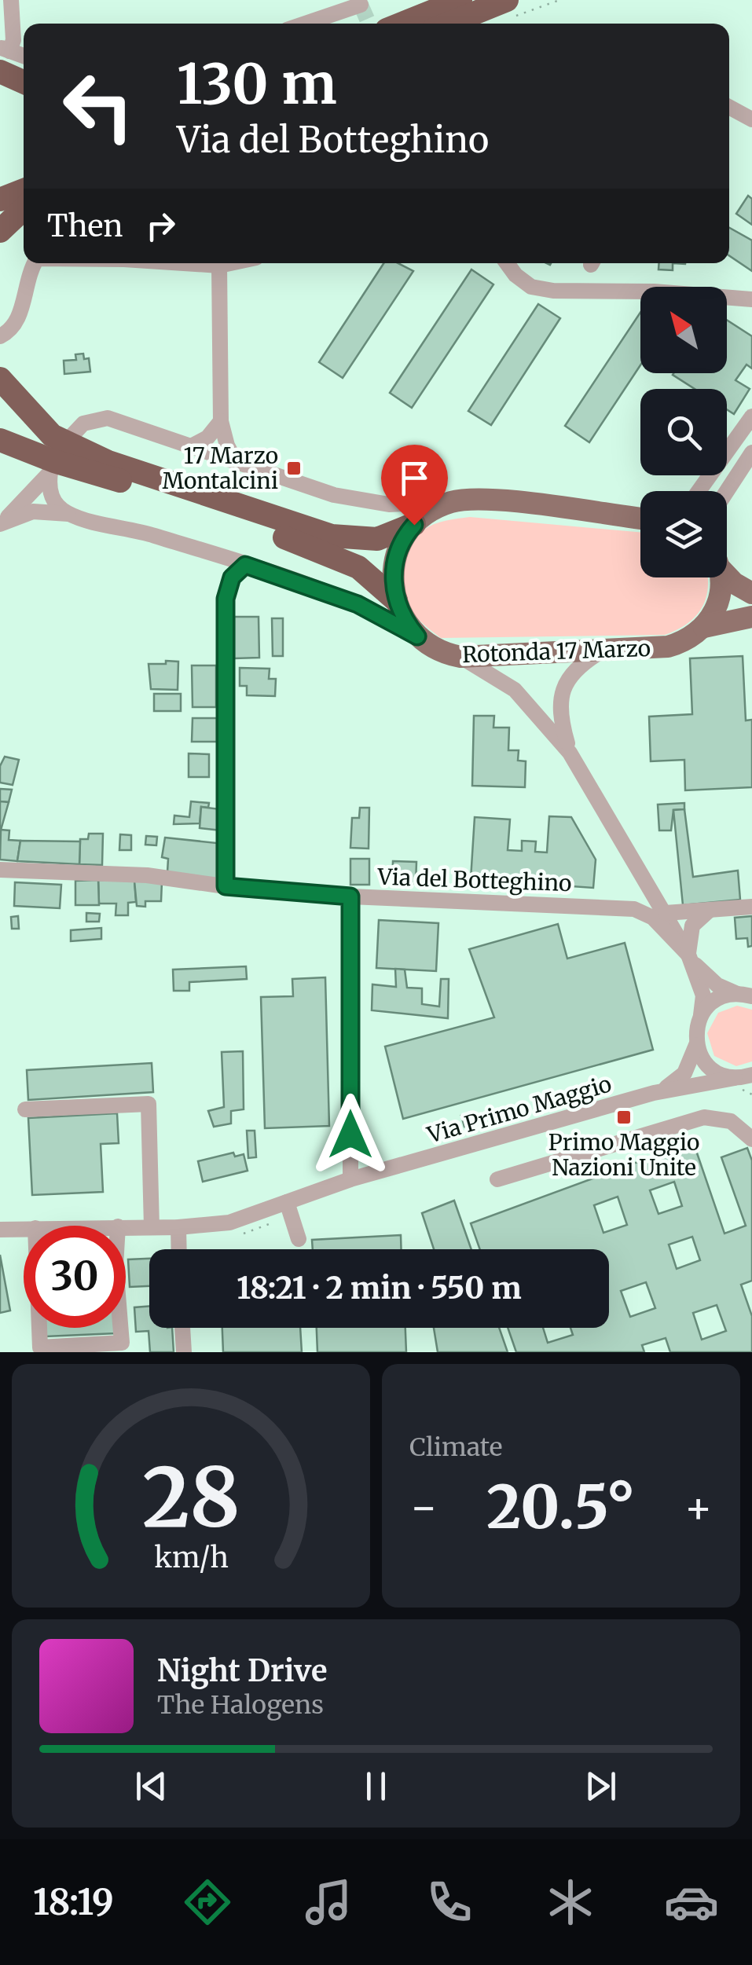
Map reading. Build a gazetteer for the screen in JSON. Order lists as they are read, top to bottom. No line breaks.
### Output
{"streets":{"main road":["Rotonda 17 Marzo"],"street":["Via del Botteghino","Via Primo Maggio"]},"places":{"transit":["17 Marzo Montalcini","Primo Maggio Nazioni Unite"]},"north":"top left","page":{"turn":["130 m","Via del Botteghino"],"then":"Then","limit":"30","trip":"18:21 · 2 min · 550 m","tile":"Climate","heat":["−","20.5°","+"],"song":["Night Drive","The Halogens"],"tabs":"18:19","gauge":["28","km/h"]}}
